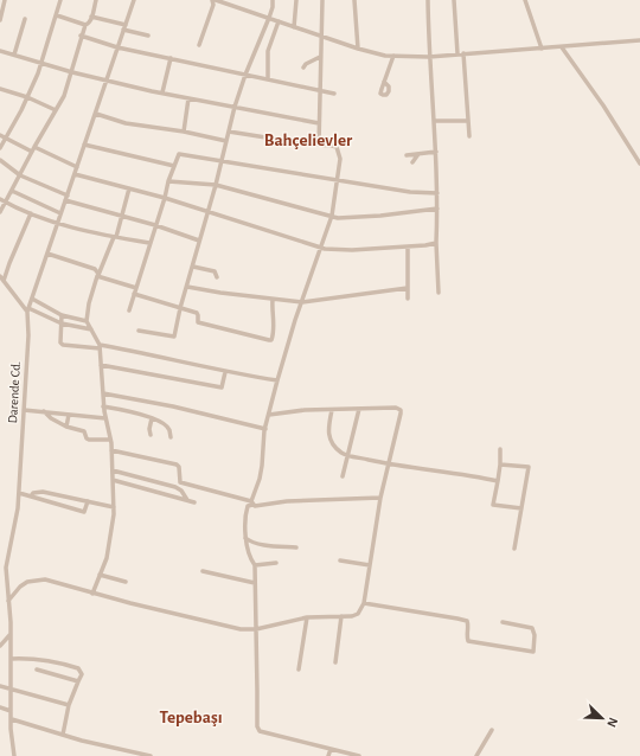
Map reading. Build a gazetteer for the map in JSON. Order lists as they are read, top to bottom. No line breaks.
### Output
{"streets":{"street":["Darende Cd."]},"districts":["Bahçelievler","Tepebaşı"],"north":"bottom right"}
